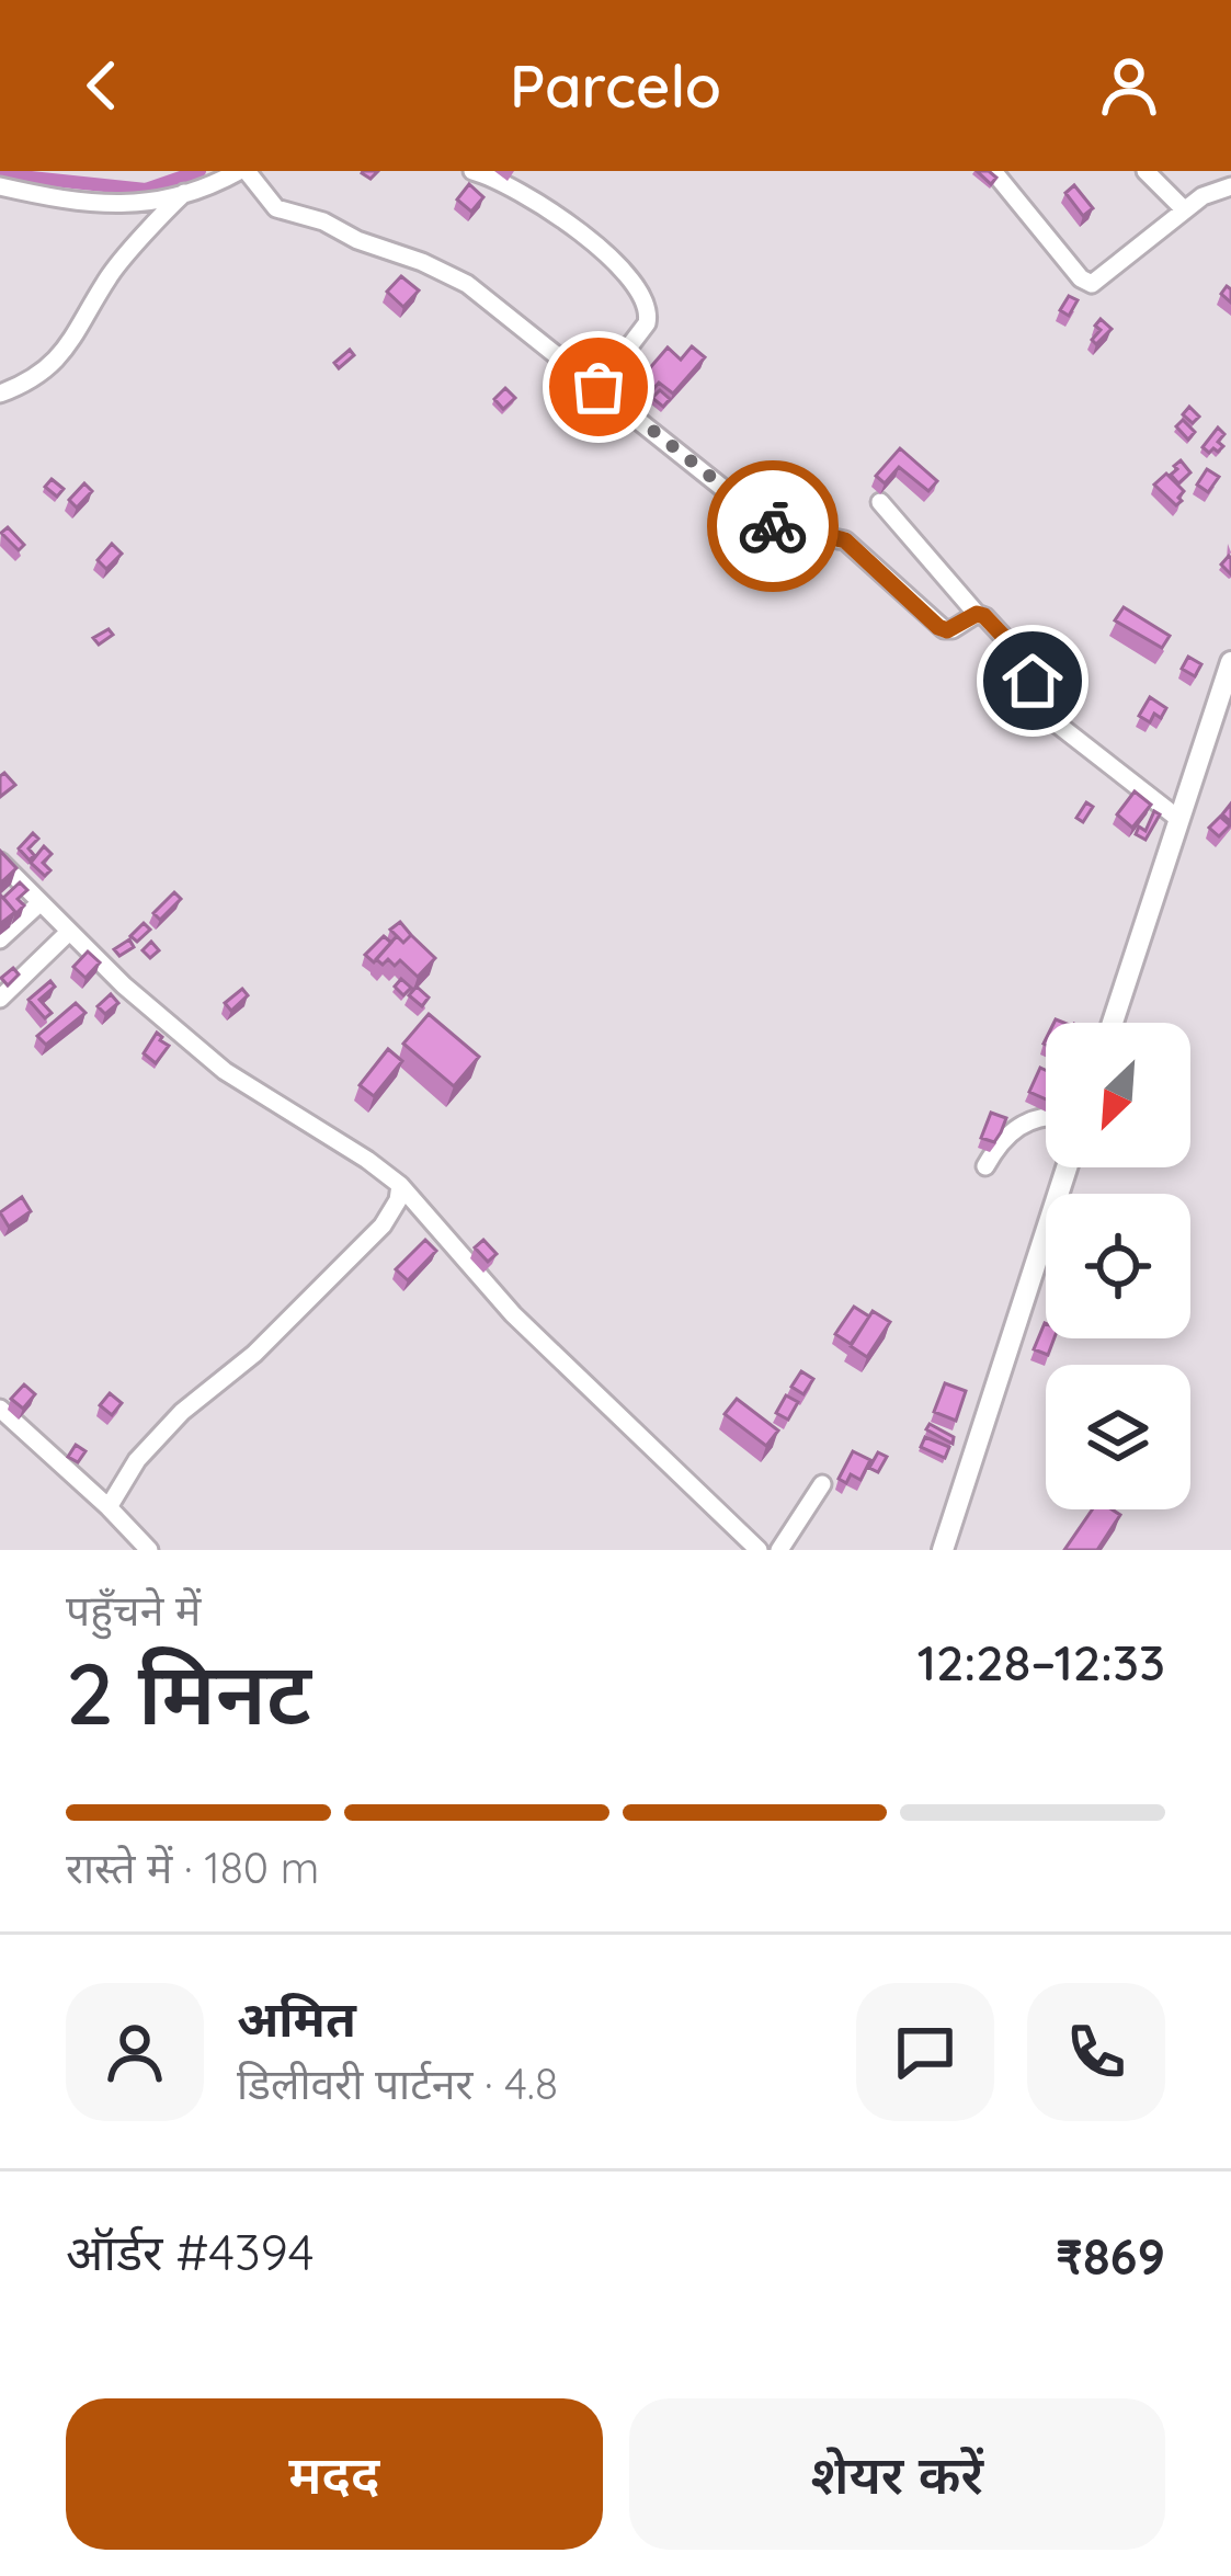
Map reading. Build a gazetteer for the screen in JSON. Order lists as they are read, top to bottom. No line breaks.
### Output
{"north":"bottom left","page":{"header":"Parcelo","heading":["2 मिनट","पहुँचने में","12:28–12:33"],"panel":["अमित","डिलीवरी पार्टनर · 4.8","ऑर्डर #4394","₹869"],"bar":"रास्ते में · 180 m","buttons":["मदद","शेयर करें"]}}
